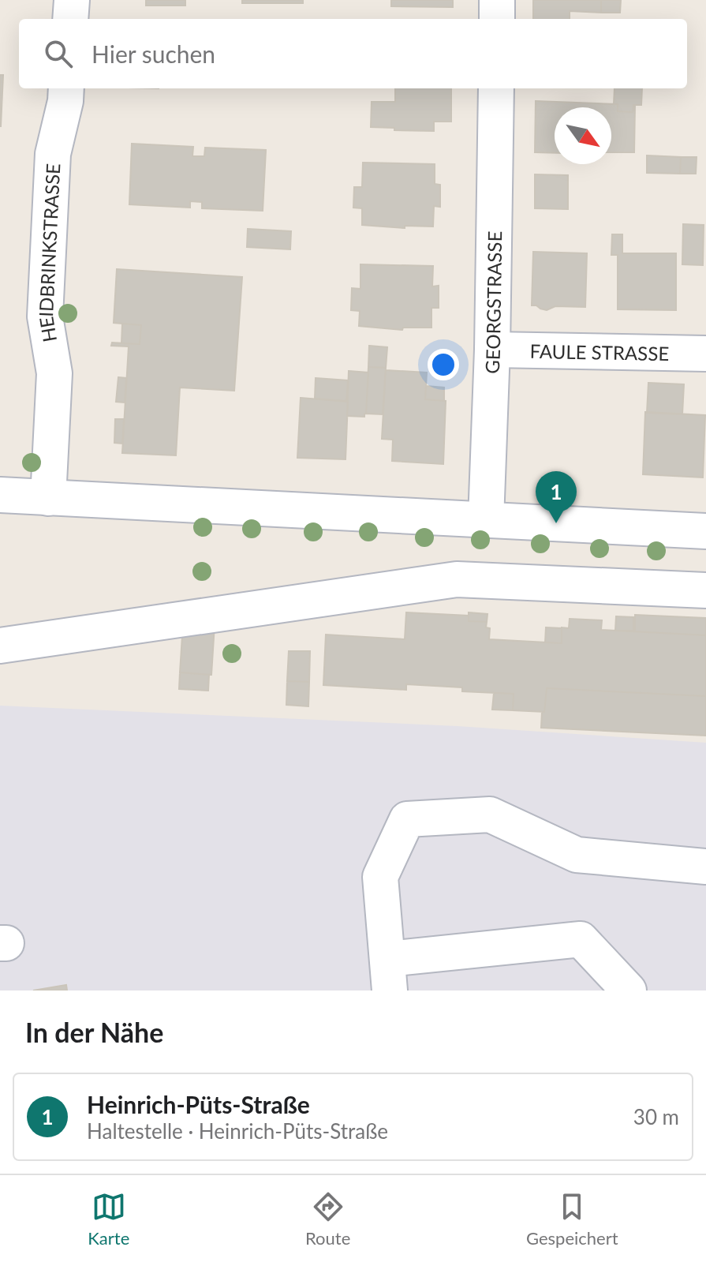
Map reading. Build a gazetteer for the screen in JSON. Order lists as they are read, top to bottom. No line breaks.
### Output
{"streets":{"street":["HEIDBRINKSTRASSE","GEORGSTRASSE","FAULE STRASSE"]},"crossings":[["GEORGSTRASSE","FAULE STRASSE"]],"north":"bottom right","page":{"search":"Hier suchen","pins":"1","heading":"In der Nähe","list":[{"mark":"1","name":"Heinrich-Püts-Straße","note":"Haltestelle · Heinrich-Püts-Straße","value":"30 m"}],"nav":["Karte","Route","Gespeichert"]}}
